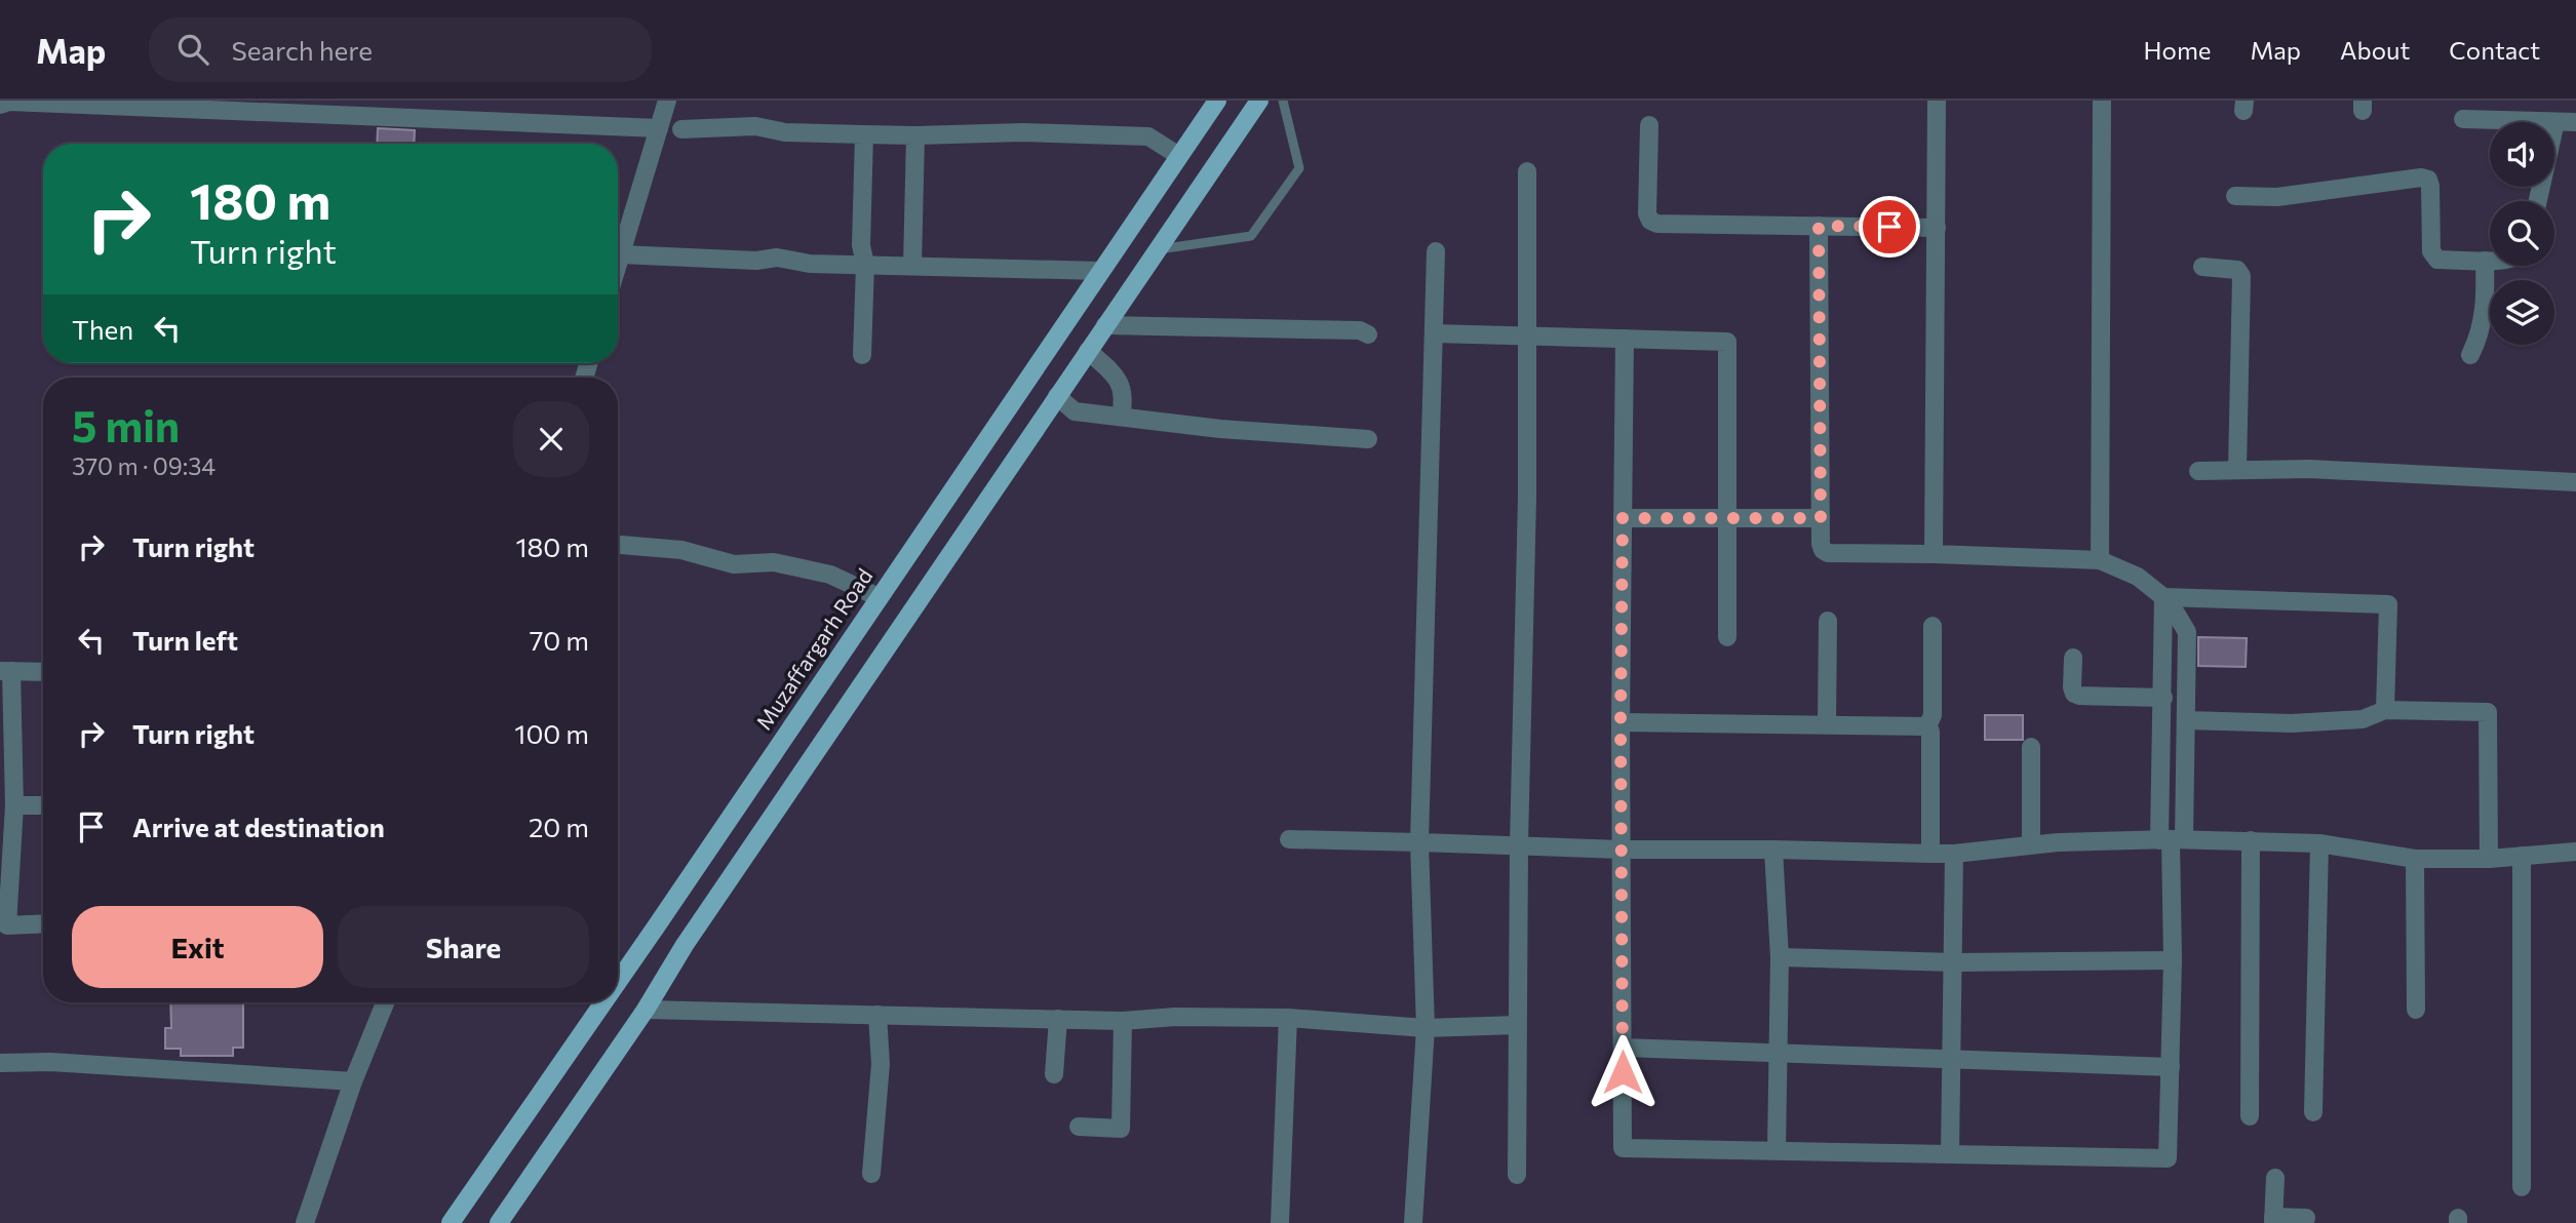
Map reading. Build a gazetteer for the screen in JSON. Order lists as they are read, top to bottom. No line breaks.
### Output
{"streets":{"main road":["Muzaffargarh Road"]},"page":{"header":"Map","search":"Search here","nav":["Home","Map","About","Contact"],"turn":["180 m","Turn right"],"then":"Then","heading":["5 min","370 m · 09:34"],"list":[{"name":"Turn right","value":"180 m"},{"name":"Turn left","value":"70 m"},{"name":"Turn right","value":"100 m"},{"name":"Arrive at destination","value":"20 m"}],"buttons":["Exit","Share"]}}
